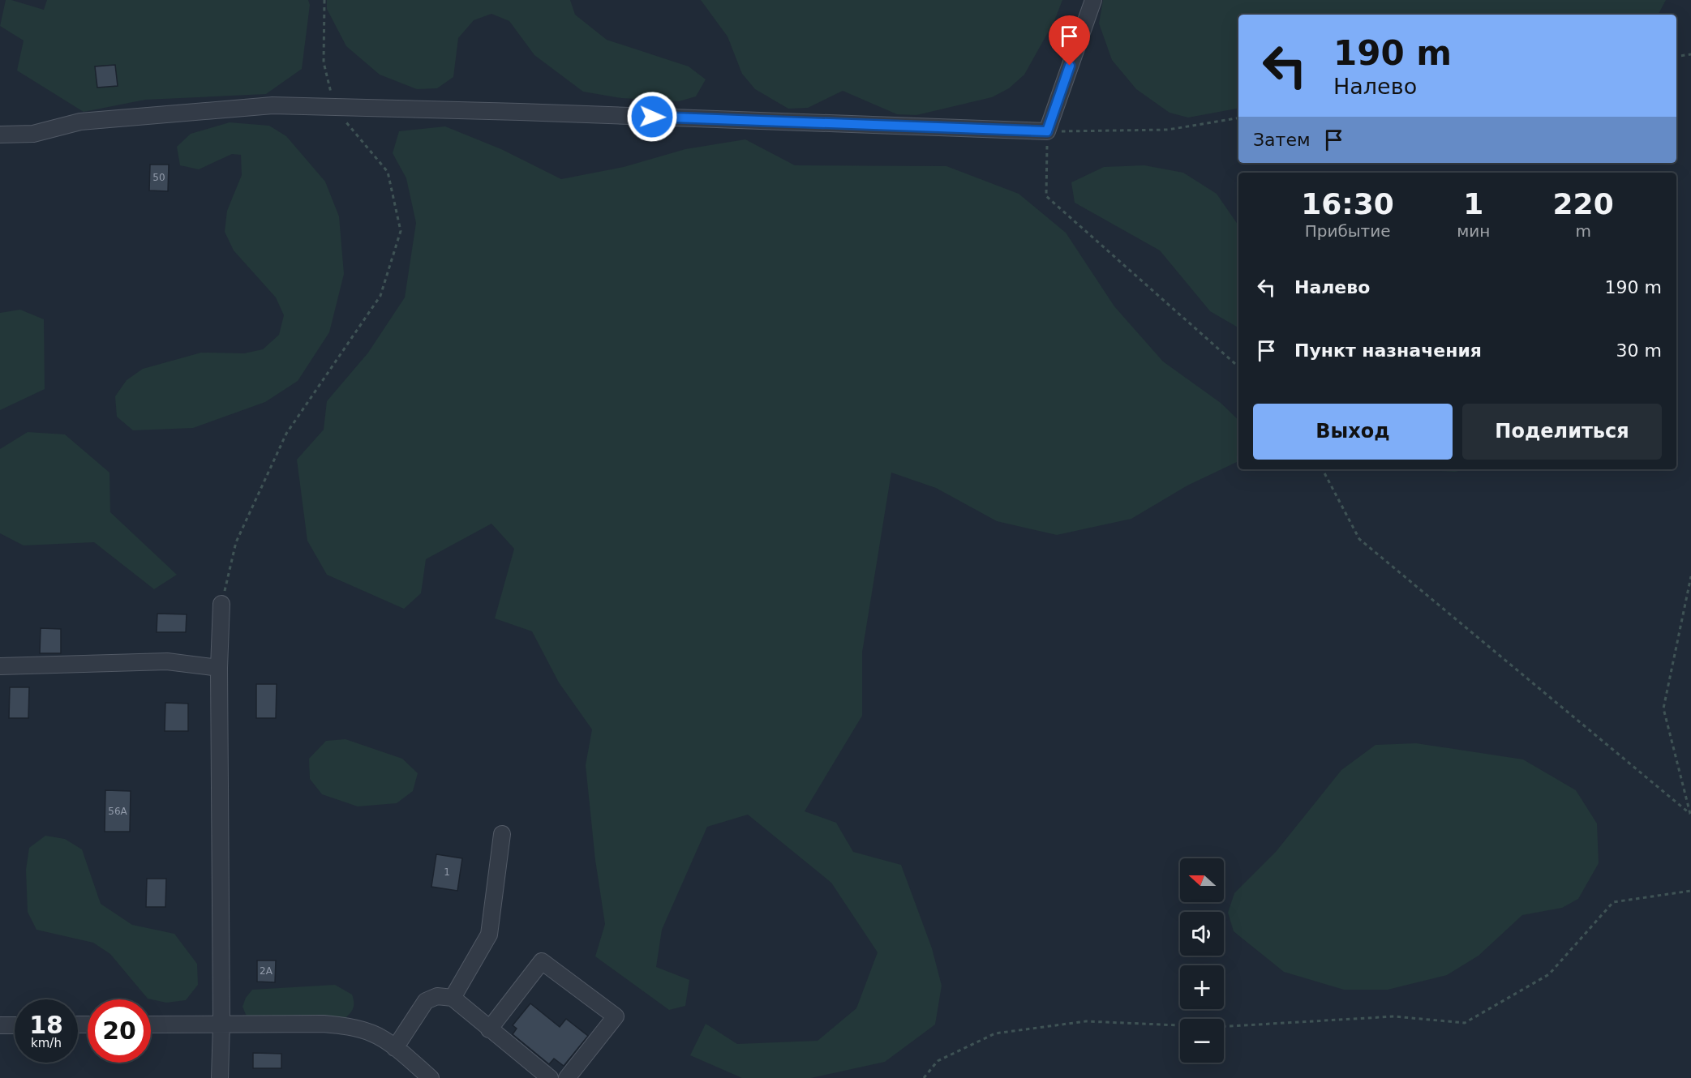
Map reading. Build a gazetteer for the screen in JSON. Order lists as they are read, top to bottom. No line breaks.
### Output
{"house_numbers":["50","56А","1","2А"],"north":"left","page":{"turn":["190 m","Налево"],"then":"Затем","eta":["16:30","Прибытие","1","мин","220","m"],"list":[{"name":"Налево","value":"190 m"},{"name":"Пункт назначения","value":"30 m"}],"buttons":["Выход","Поделиться"],"map_buttons":["+","−"],"speed":"18 km/h","limit":"20"}}
